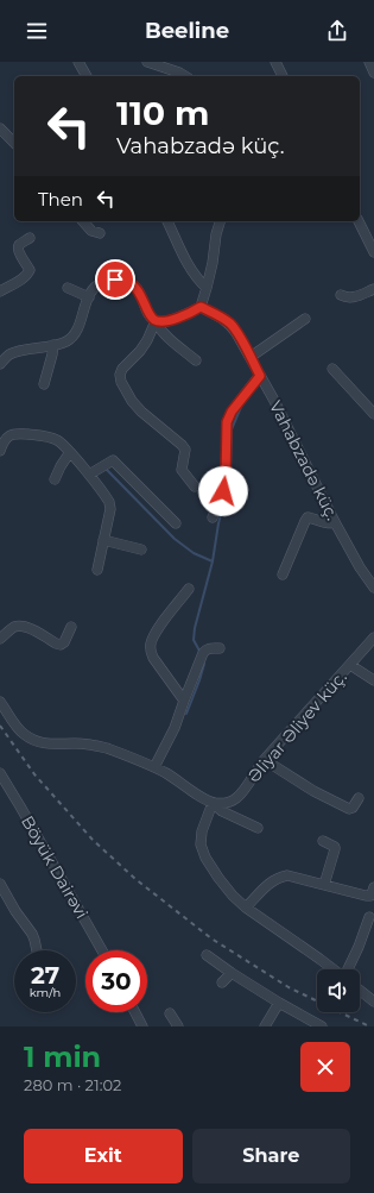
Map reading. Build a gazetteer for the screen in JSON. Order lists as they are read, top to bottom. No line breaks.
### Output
{"streets":{"street":["Vahabzadə küç.","Əliyar Əliyev küç.","Böyük Dairəvi"]},"page":{"header":"Beeline","turn":["110 m","Vahabzadə küç."],"then":"Then","speed":"27 km/h","limit":"30","heading":["1 min","280 m · 21:02"],"buttons":["Exit","Share"]}}
